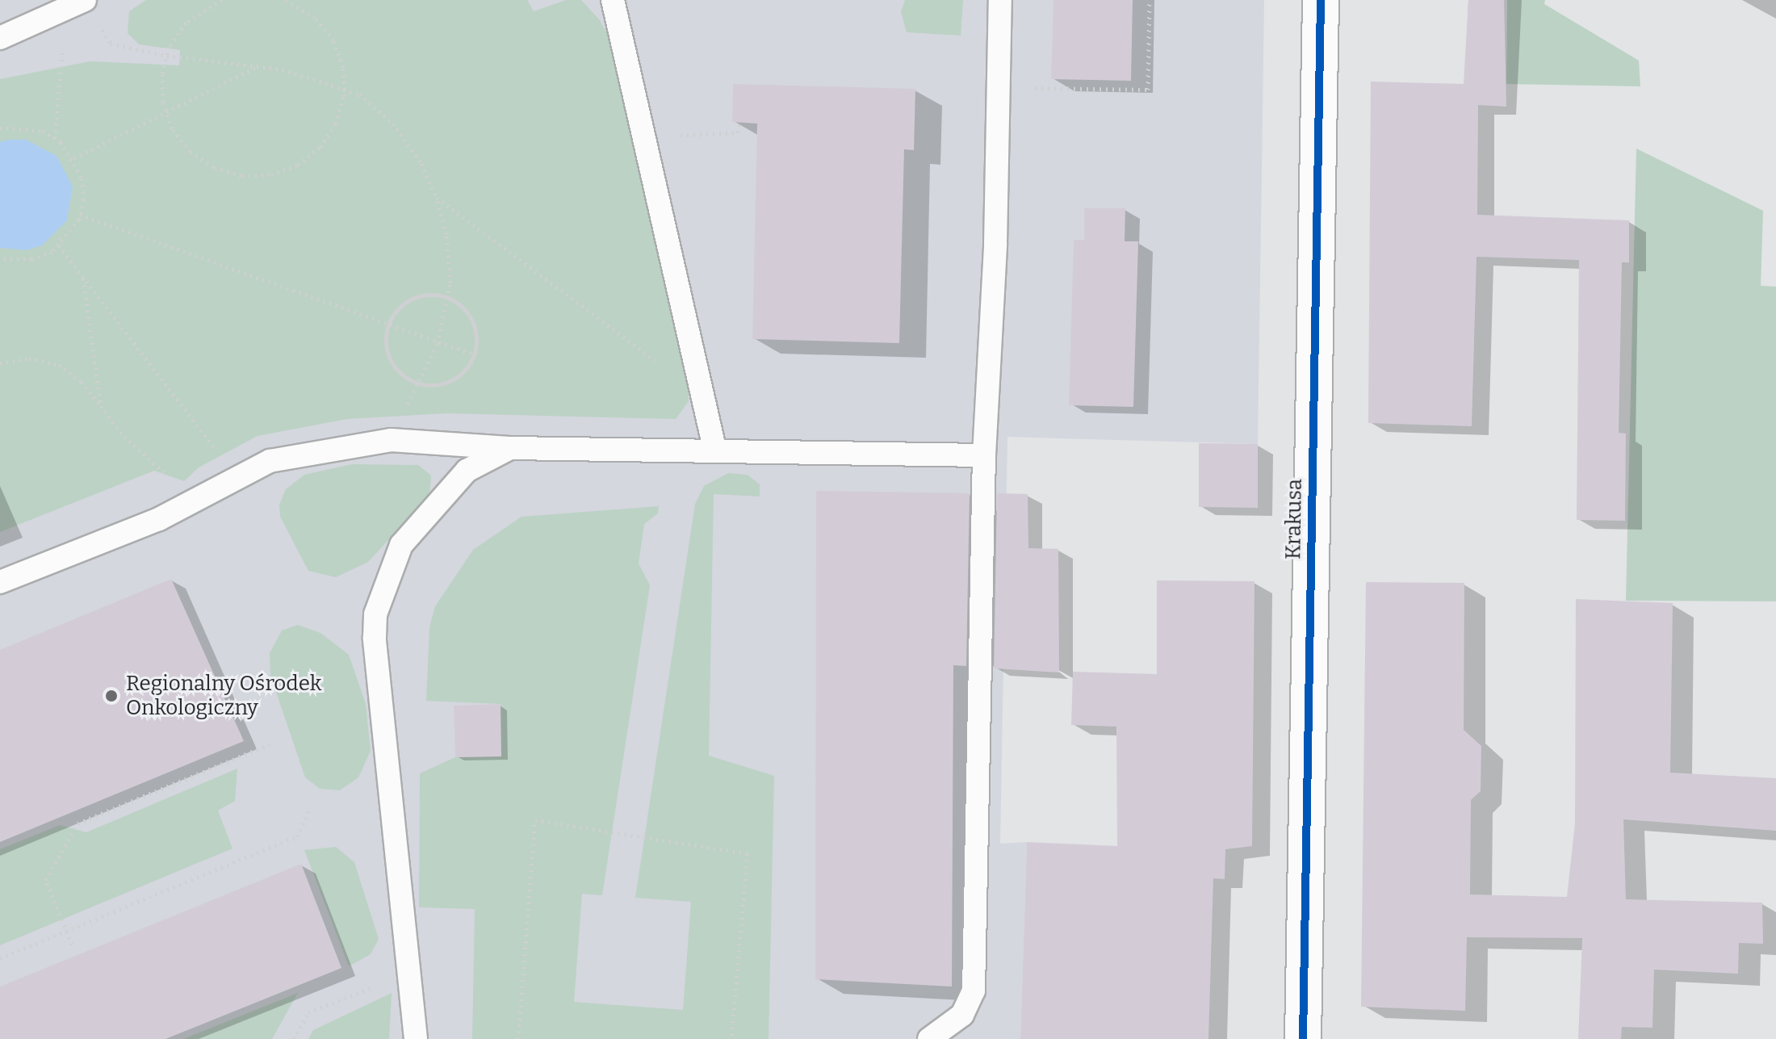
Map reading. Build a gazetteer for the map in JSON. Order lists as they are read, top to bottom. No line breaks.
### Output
{"streets":{"street":["Krakusa"]},"places":["Regionalny Ośrodek Onkologiczny"]}
